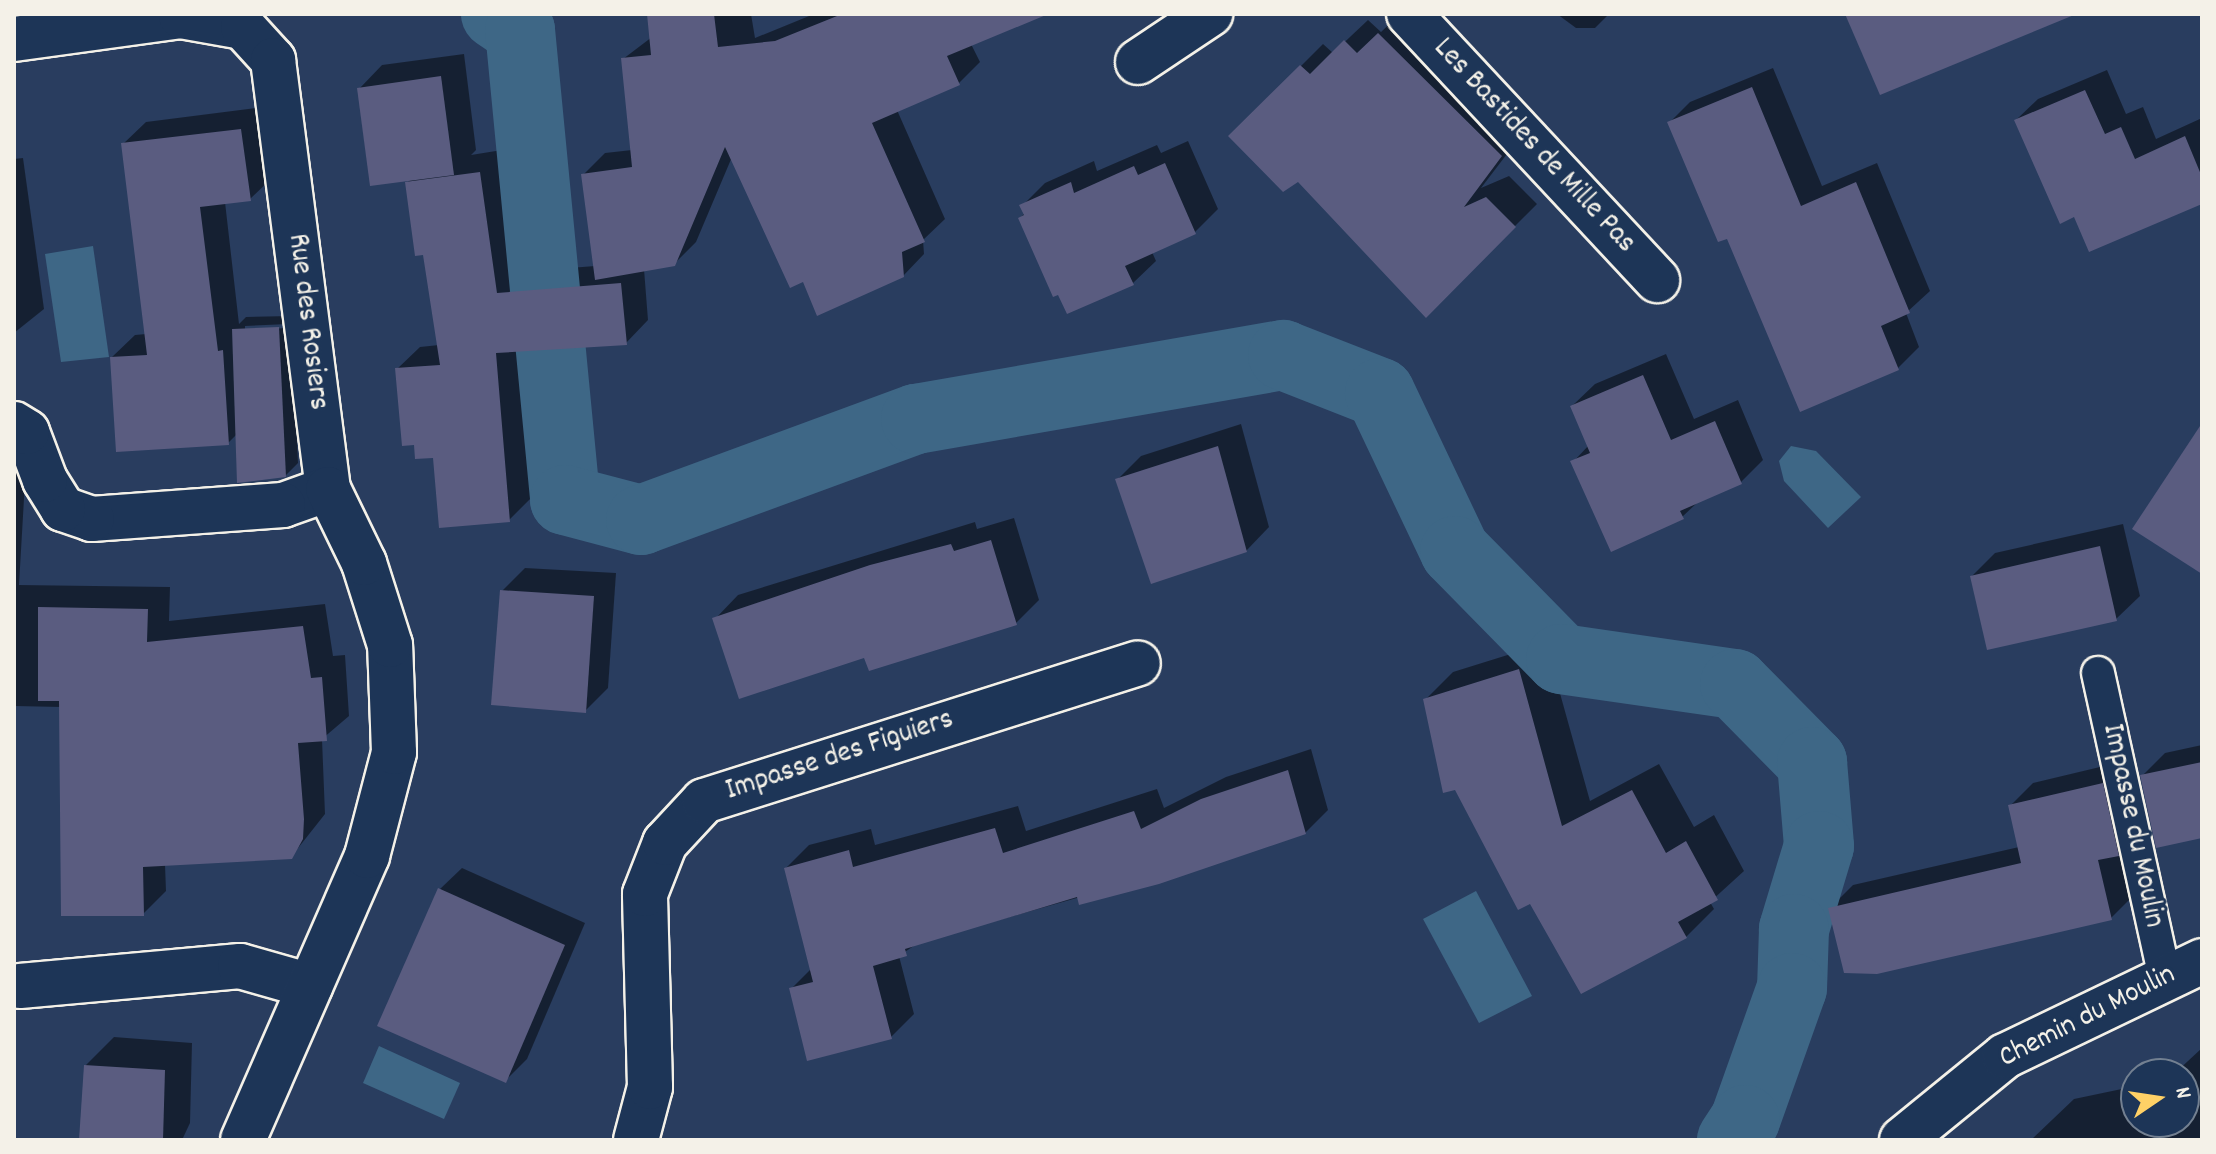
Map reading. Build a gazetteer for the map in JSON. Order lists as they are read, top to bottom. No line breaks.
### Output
{"streets":{"street":["Les Bastides de Mille Pas","Rue des Rosiers","Impasse des Figuiers","Chemin du Moulin"],"lane":["Impasse du Moulin"]},"crossings":[["Impasse du Moulin","Chemin du Moulin"]],"north":"right"}
